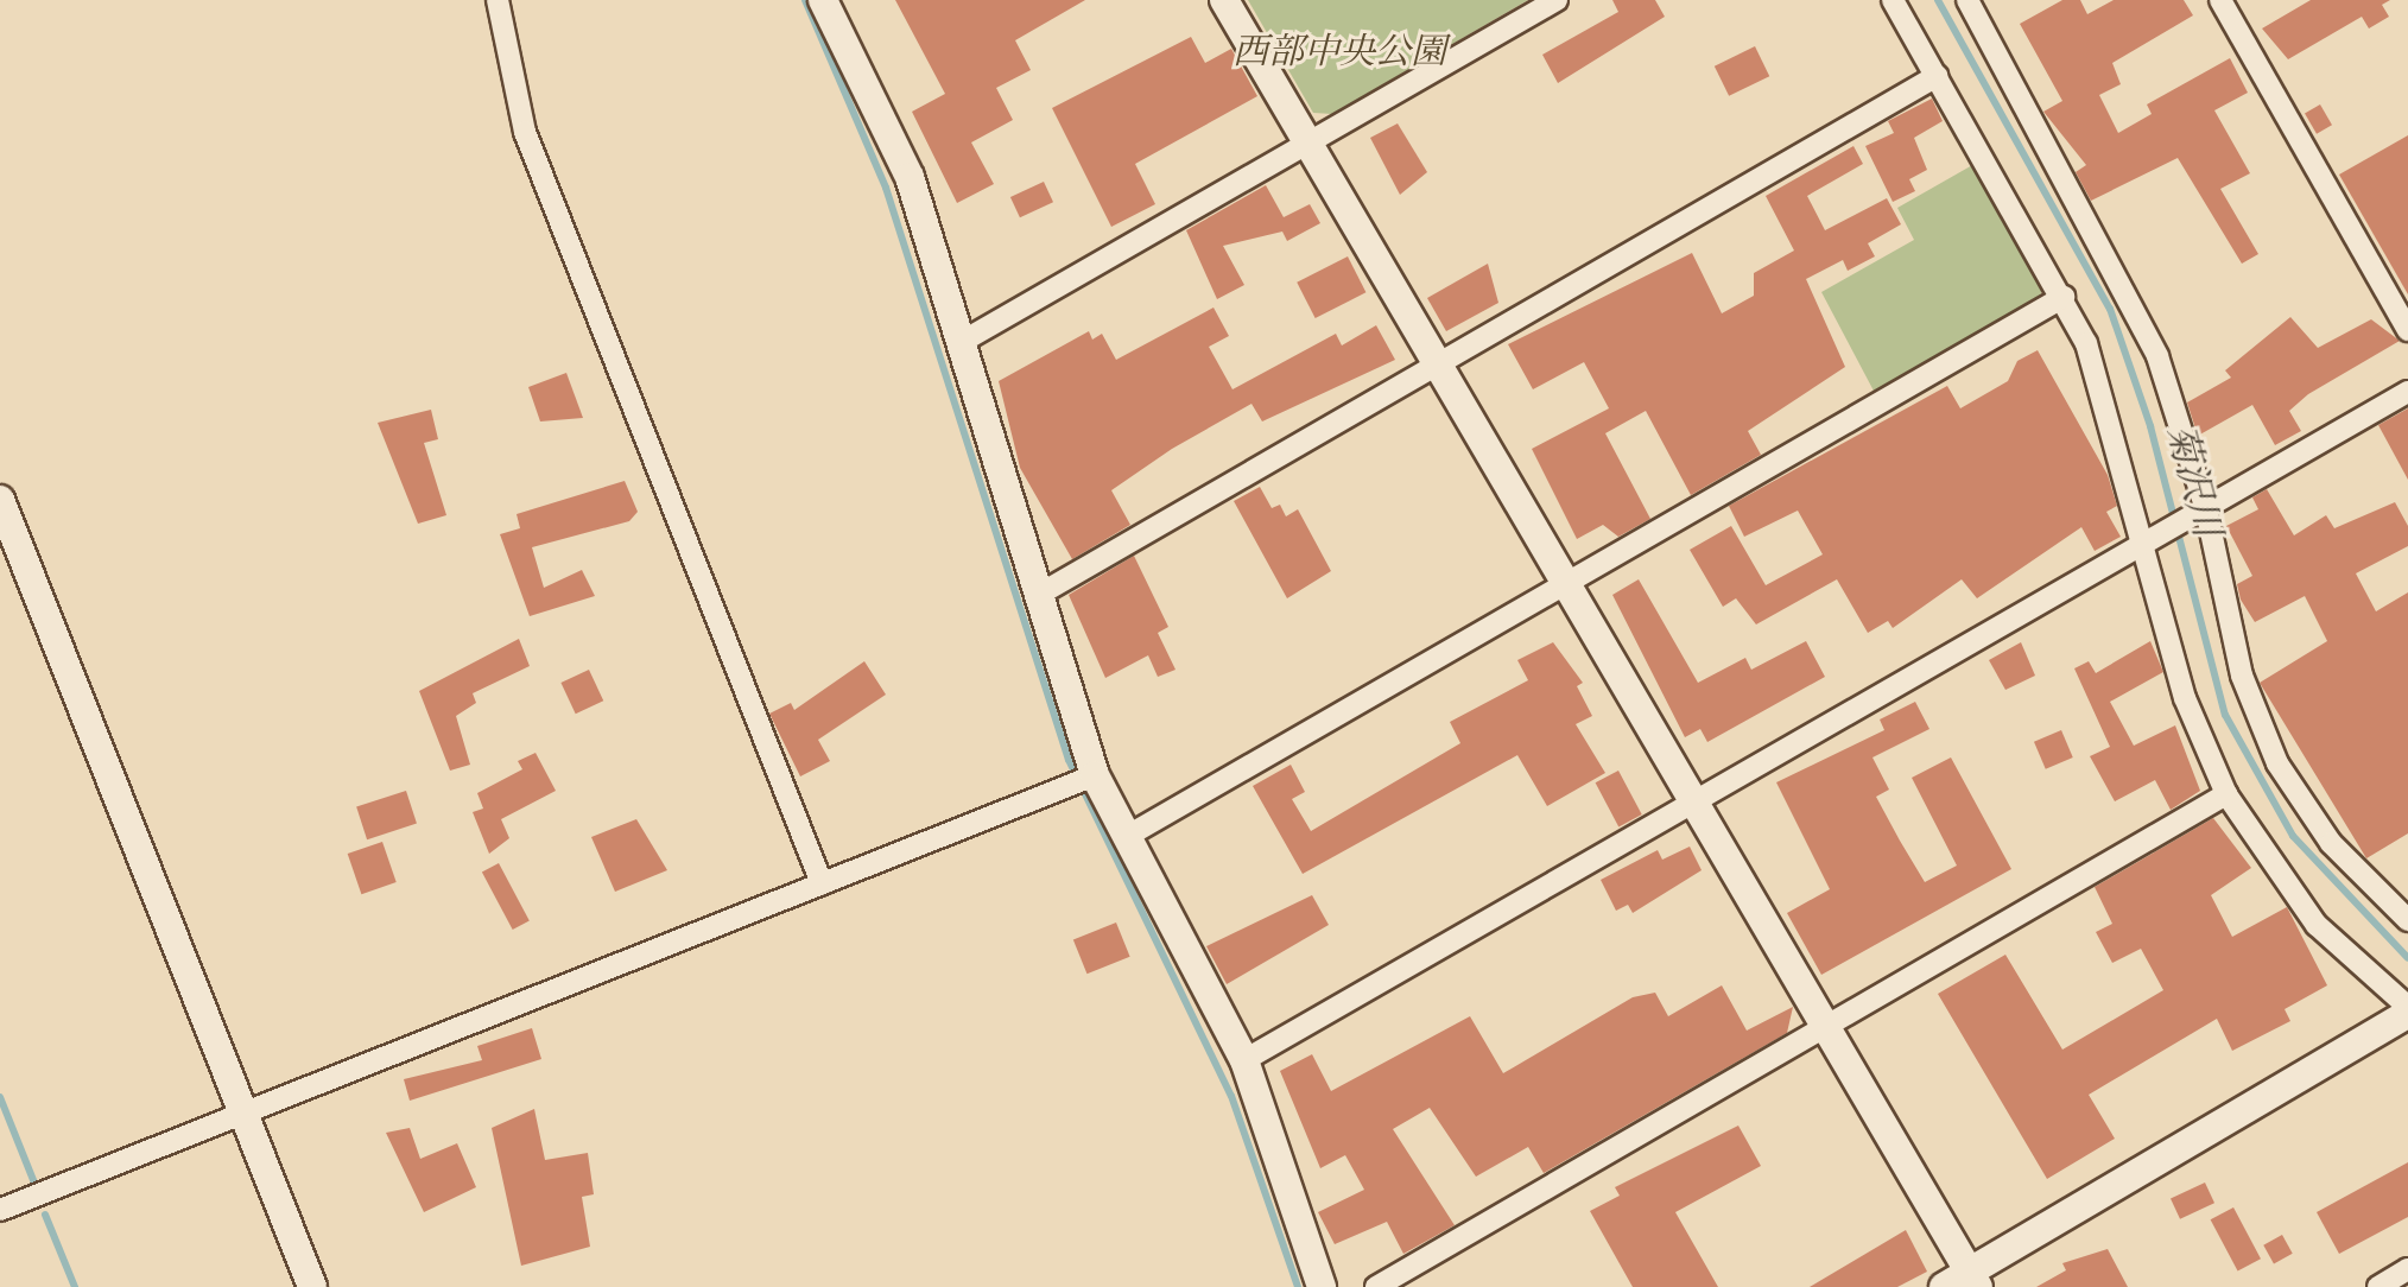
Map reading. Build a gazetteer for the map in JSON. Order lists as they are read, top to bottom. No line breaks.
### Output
{"water":["菊沢川"],"parks":["西部中央公園"]}
